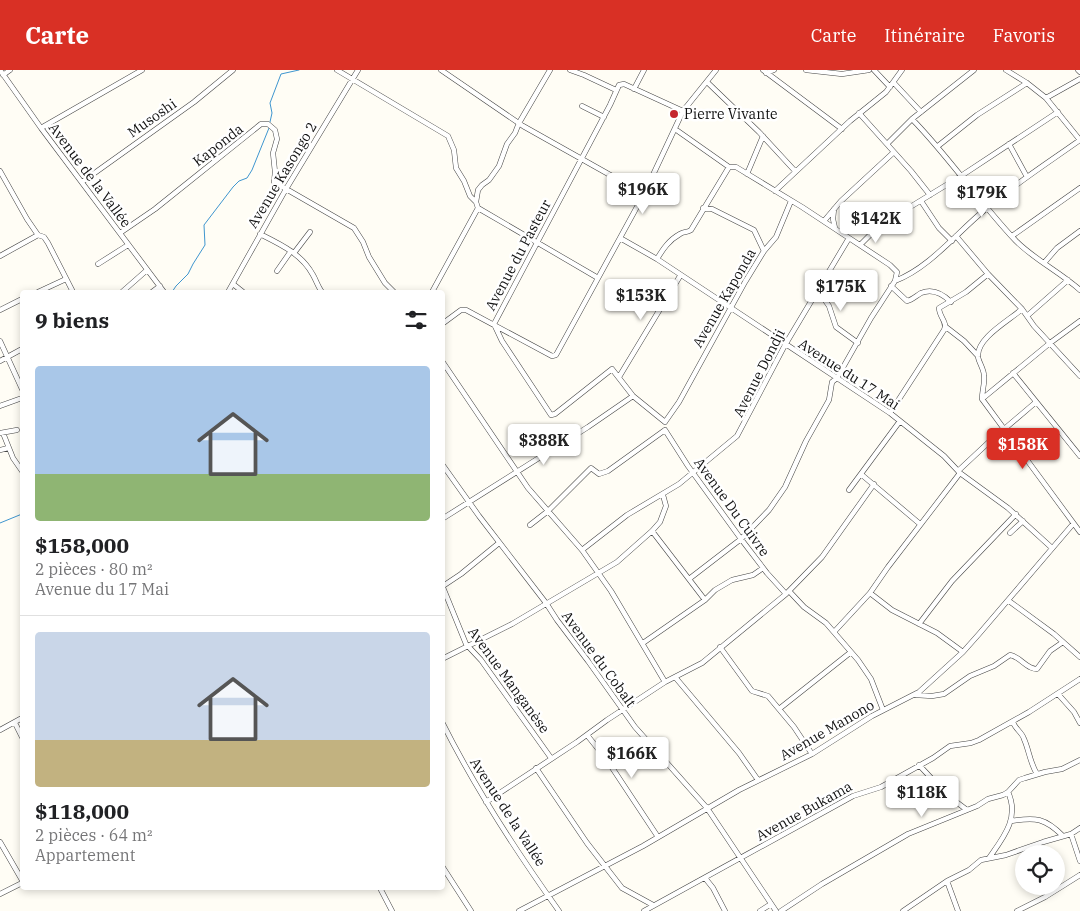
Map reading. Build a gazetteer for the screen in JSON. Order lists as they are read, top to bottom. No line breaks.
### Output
{"streets":{"street":["Musoshi","Kaponda","Avenue de la Vallée","Avenue Kasongo 2","Avenue du Pasteur","Avenue Kaponda","Avenue Dondji","Avenue du 17 Mai","Avenue Du Cuivre","Avenue du Cobalt","Avenue Manganèse","Avenue Manono","Avenue Bukama"]},"crossings":[["Musoshi","Avenue de la Vallée"],["Kaponda","Avenue de la Vallée"],["Kaponda","Avenue Kasongo 2"],["Avenue de la Vallée","Avenue Manono"],["Avenue Kaponda","Avenue du 17 Mai"],["Avenue Dondji","Avenue du 17 Mai"],["Avenue Dondji","Avenue Du Cuivre"],["Avenue du 17 Mai","Avenue Manono"],["Avenue Du Cuivre","Avenue Manono"],["Avenue du Cobalt","Avenue Manono"],["Avenue du Cobalt","Avenue Bukama"]],"places":["Pierre Vivante"],"page":{"header":"Carte","nav":["Carte","Itinéraire","Favoris"],"price":["$196K","$179K","$142K","$175K","$153K","$388K","$158K","$166K","$118K"],"heading":"9 biens","list":[{"name":"$158,000","note":"2 pièces · 80 m² · Avenue du 17 Mai"},{"name":"$118,000","note":"2 pièces · 64 m² · Appartement"}]}}
